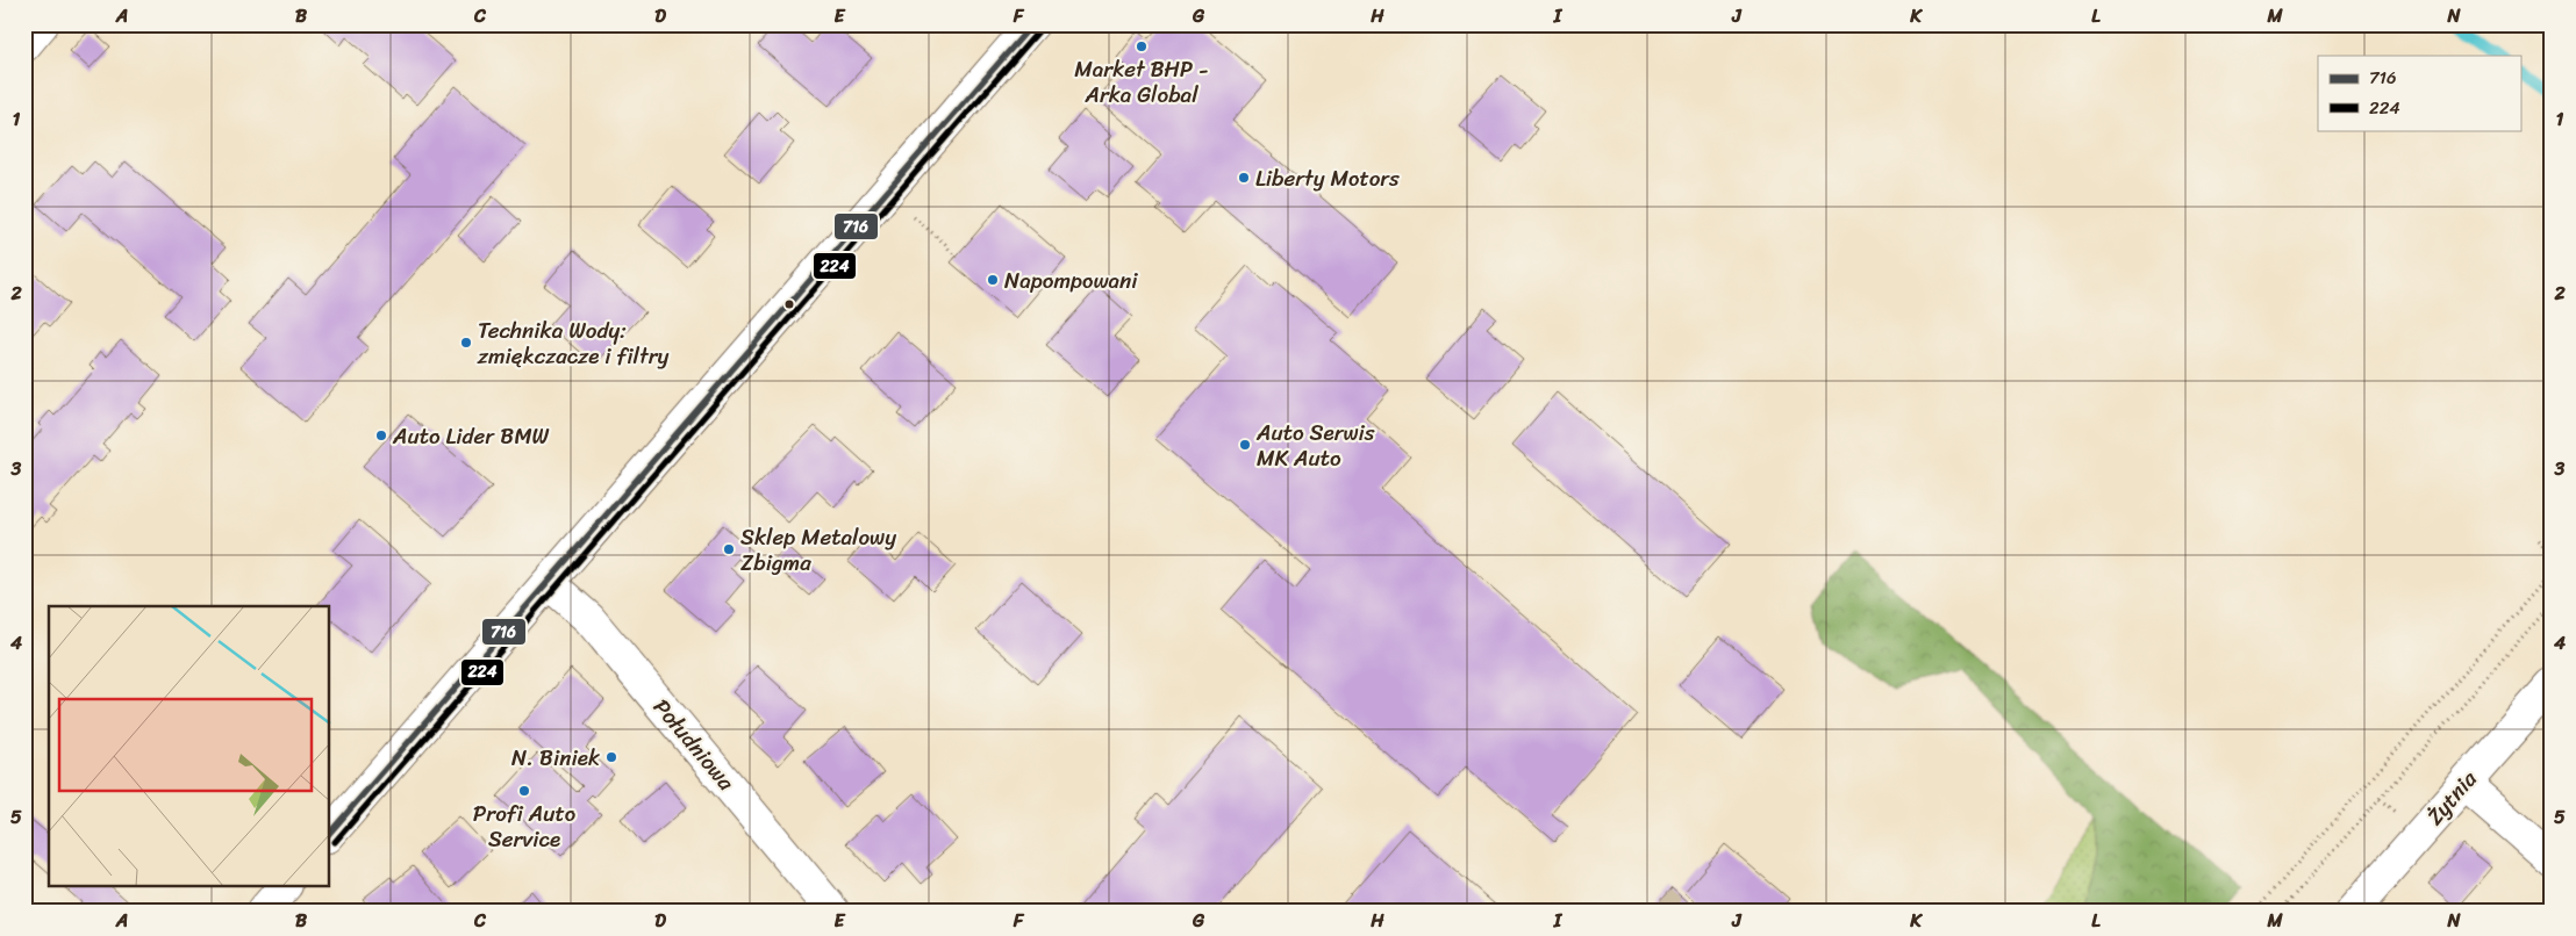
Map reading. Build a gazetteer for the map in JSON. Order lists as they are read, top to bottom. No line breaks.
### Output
{"streets":{"street":["Południowa","Żytnia"]},"places":["Market BHP - Arka Global","Liberty Motors","Napompowani","Technika Wody: zmiękczacze i filtry","Auto Lider BMW","Auto Serwis MK Auto","Sklep Metalowy Zbigma","N. Biniek","Profi Auto Service"],"lines":["transit line 716","transit line 224"],"legend":["716","224"],"grid":{"columns":["A","B","C","D","E","F","G","H","I","J","K","L","M","N"],"rows":["1","2","3","4","5"]}}
